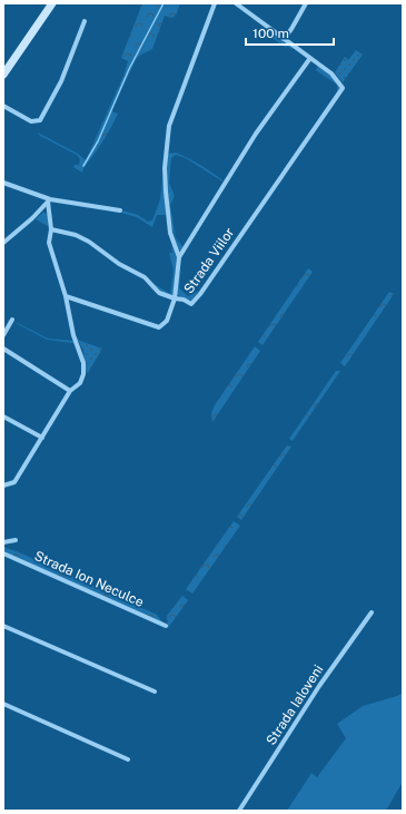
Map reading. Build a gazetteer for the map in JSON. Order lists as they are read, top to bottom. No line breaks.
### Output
{"streets":{"street":["Strada Viilor","Strada Ion Neculce","Strada Ialoveni"]},"scale_bar":"100 m"}
